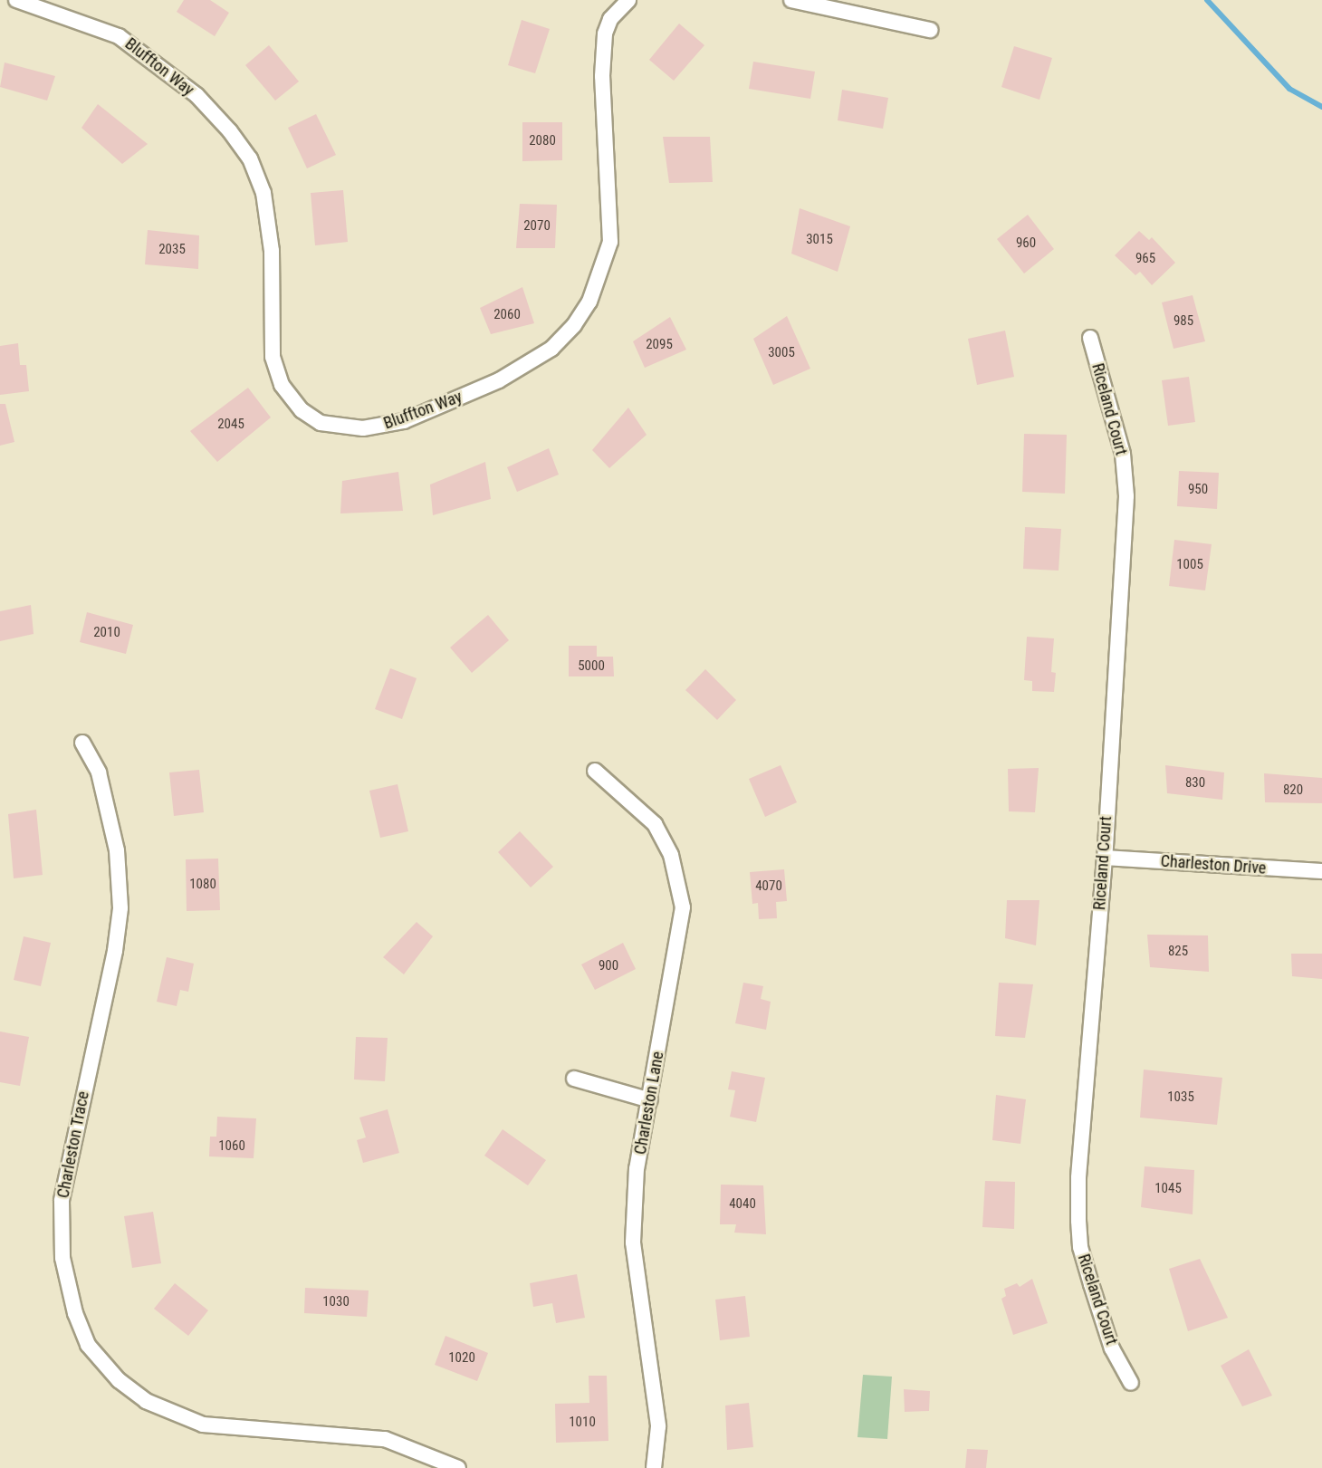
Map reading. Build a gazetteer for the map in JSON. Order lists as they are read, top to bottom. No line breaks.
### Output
{"streets":{"street":["Bluffton Way","Riceland Court","Charleston Drive","Charleston Lane","Charleston Trace"]},"crossings":[["Riceland Court","Charleston Drive"]],"house_numbers":["2080","2070","3015","960","2035","965","2060","985","2095","3005","2045","950","1005","2010","5000","830","820","1080","4070","825","900","1035","1060","1045","4040","1030","1020","1010"]}
